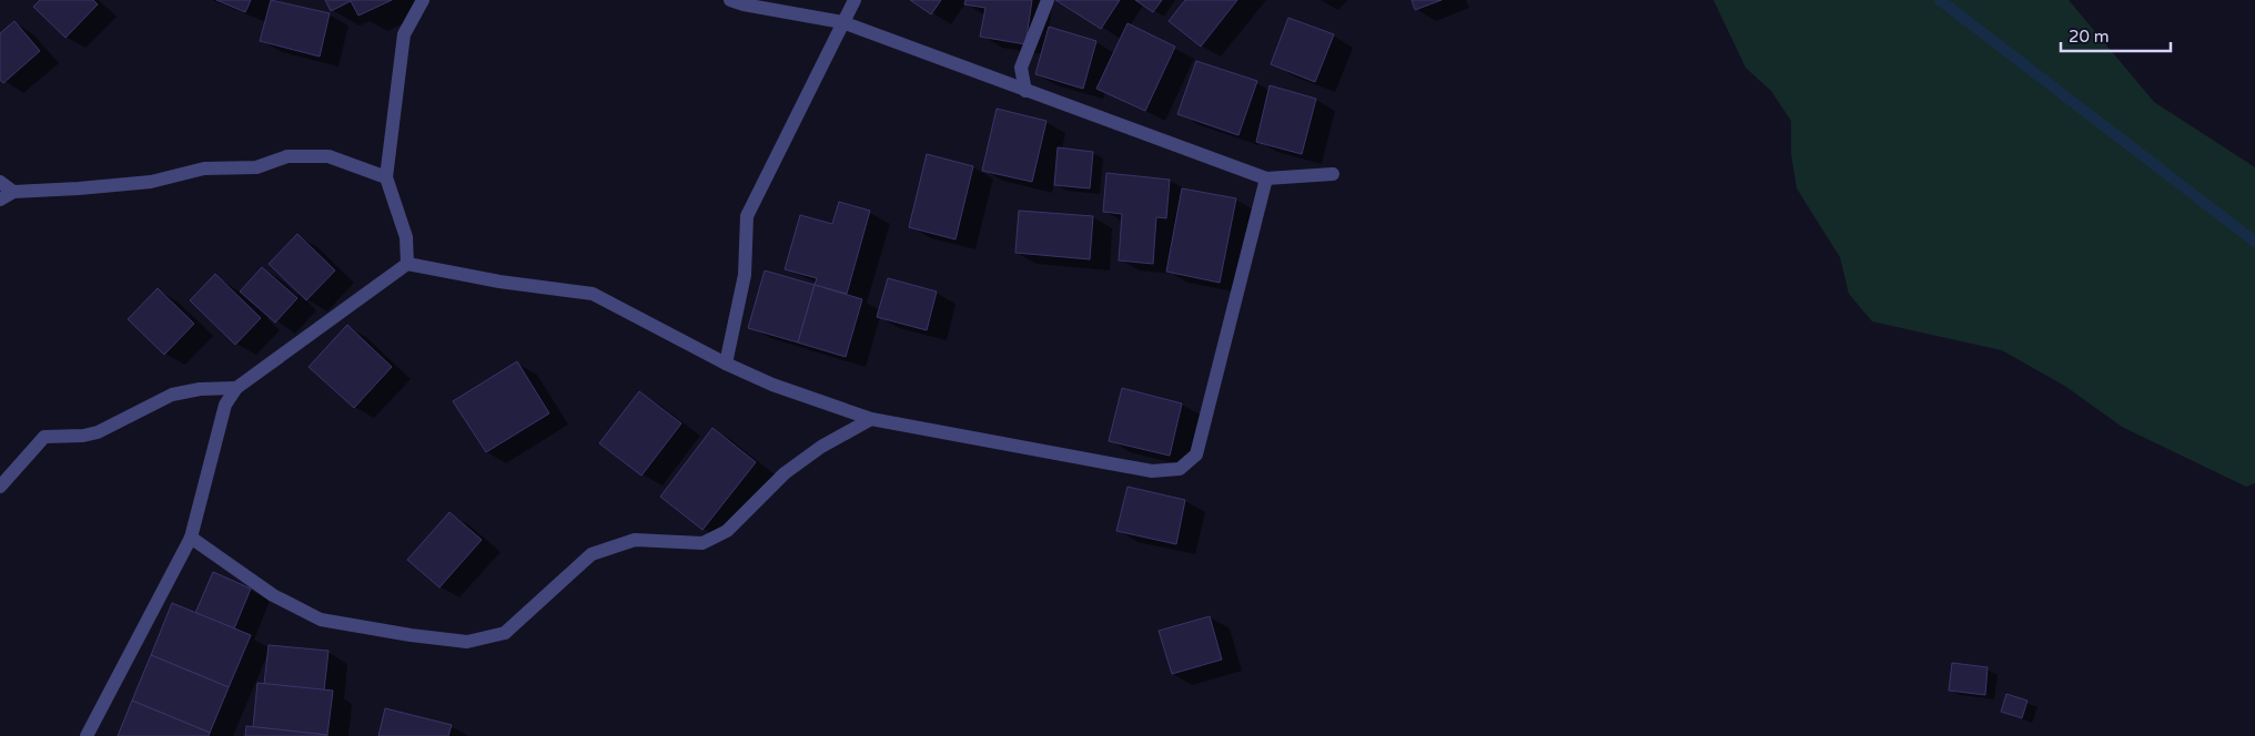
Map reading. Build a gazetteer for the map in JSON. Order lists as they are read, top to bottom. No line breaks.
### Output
{"scale_bar":"20 m"}
